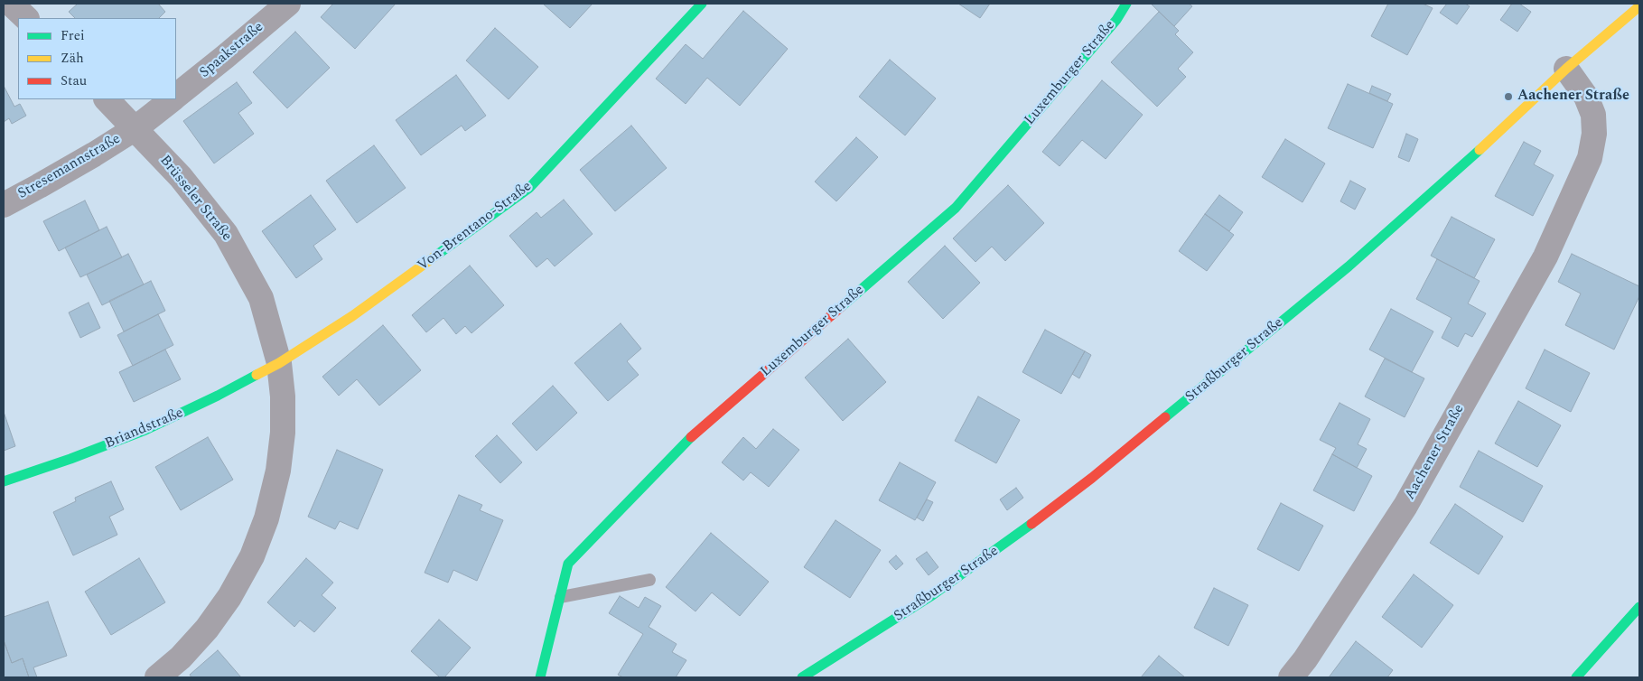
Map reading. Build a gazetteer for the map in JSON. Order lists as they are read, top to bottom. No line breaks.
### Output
{"streets":{"street":["Spaakstraße","Luxemburger Straße","Stresemannstraße","Brüsseler Straße","Von-Brentano-Straße","Straßburger Straße","Briandstraße","Aachener Straße"]},"crossings":[["Spaakstraße","Stresemannstraße"],["Spaakstraße","Brüsseler Straße"],["Stresemannstraße","Brüsseler Straße"],["Brüsseler Straße","Von-Brentano-Straße"],["Brüsseler Straße","Briandstraße"],["Von-Brentano-Straße","Briandstraße"],["Straßburger Straße","Aachener Straße"]],"places":["Aachener Straße"],"legend":["Frei","Zäh","Stau"]}
